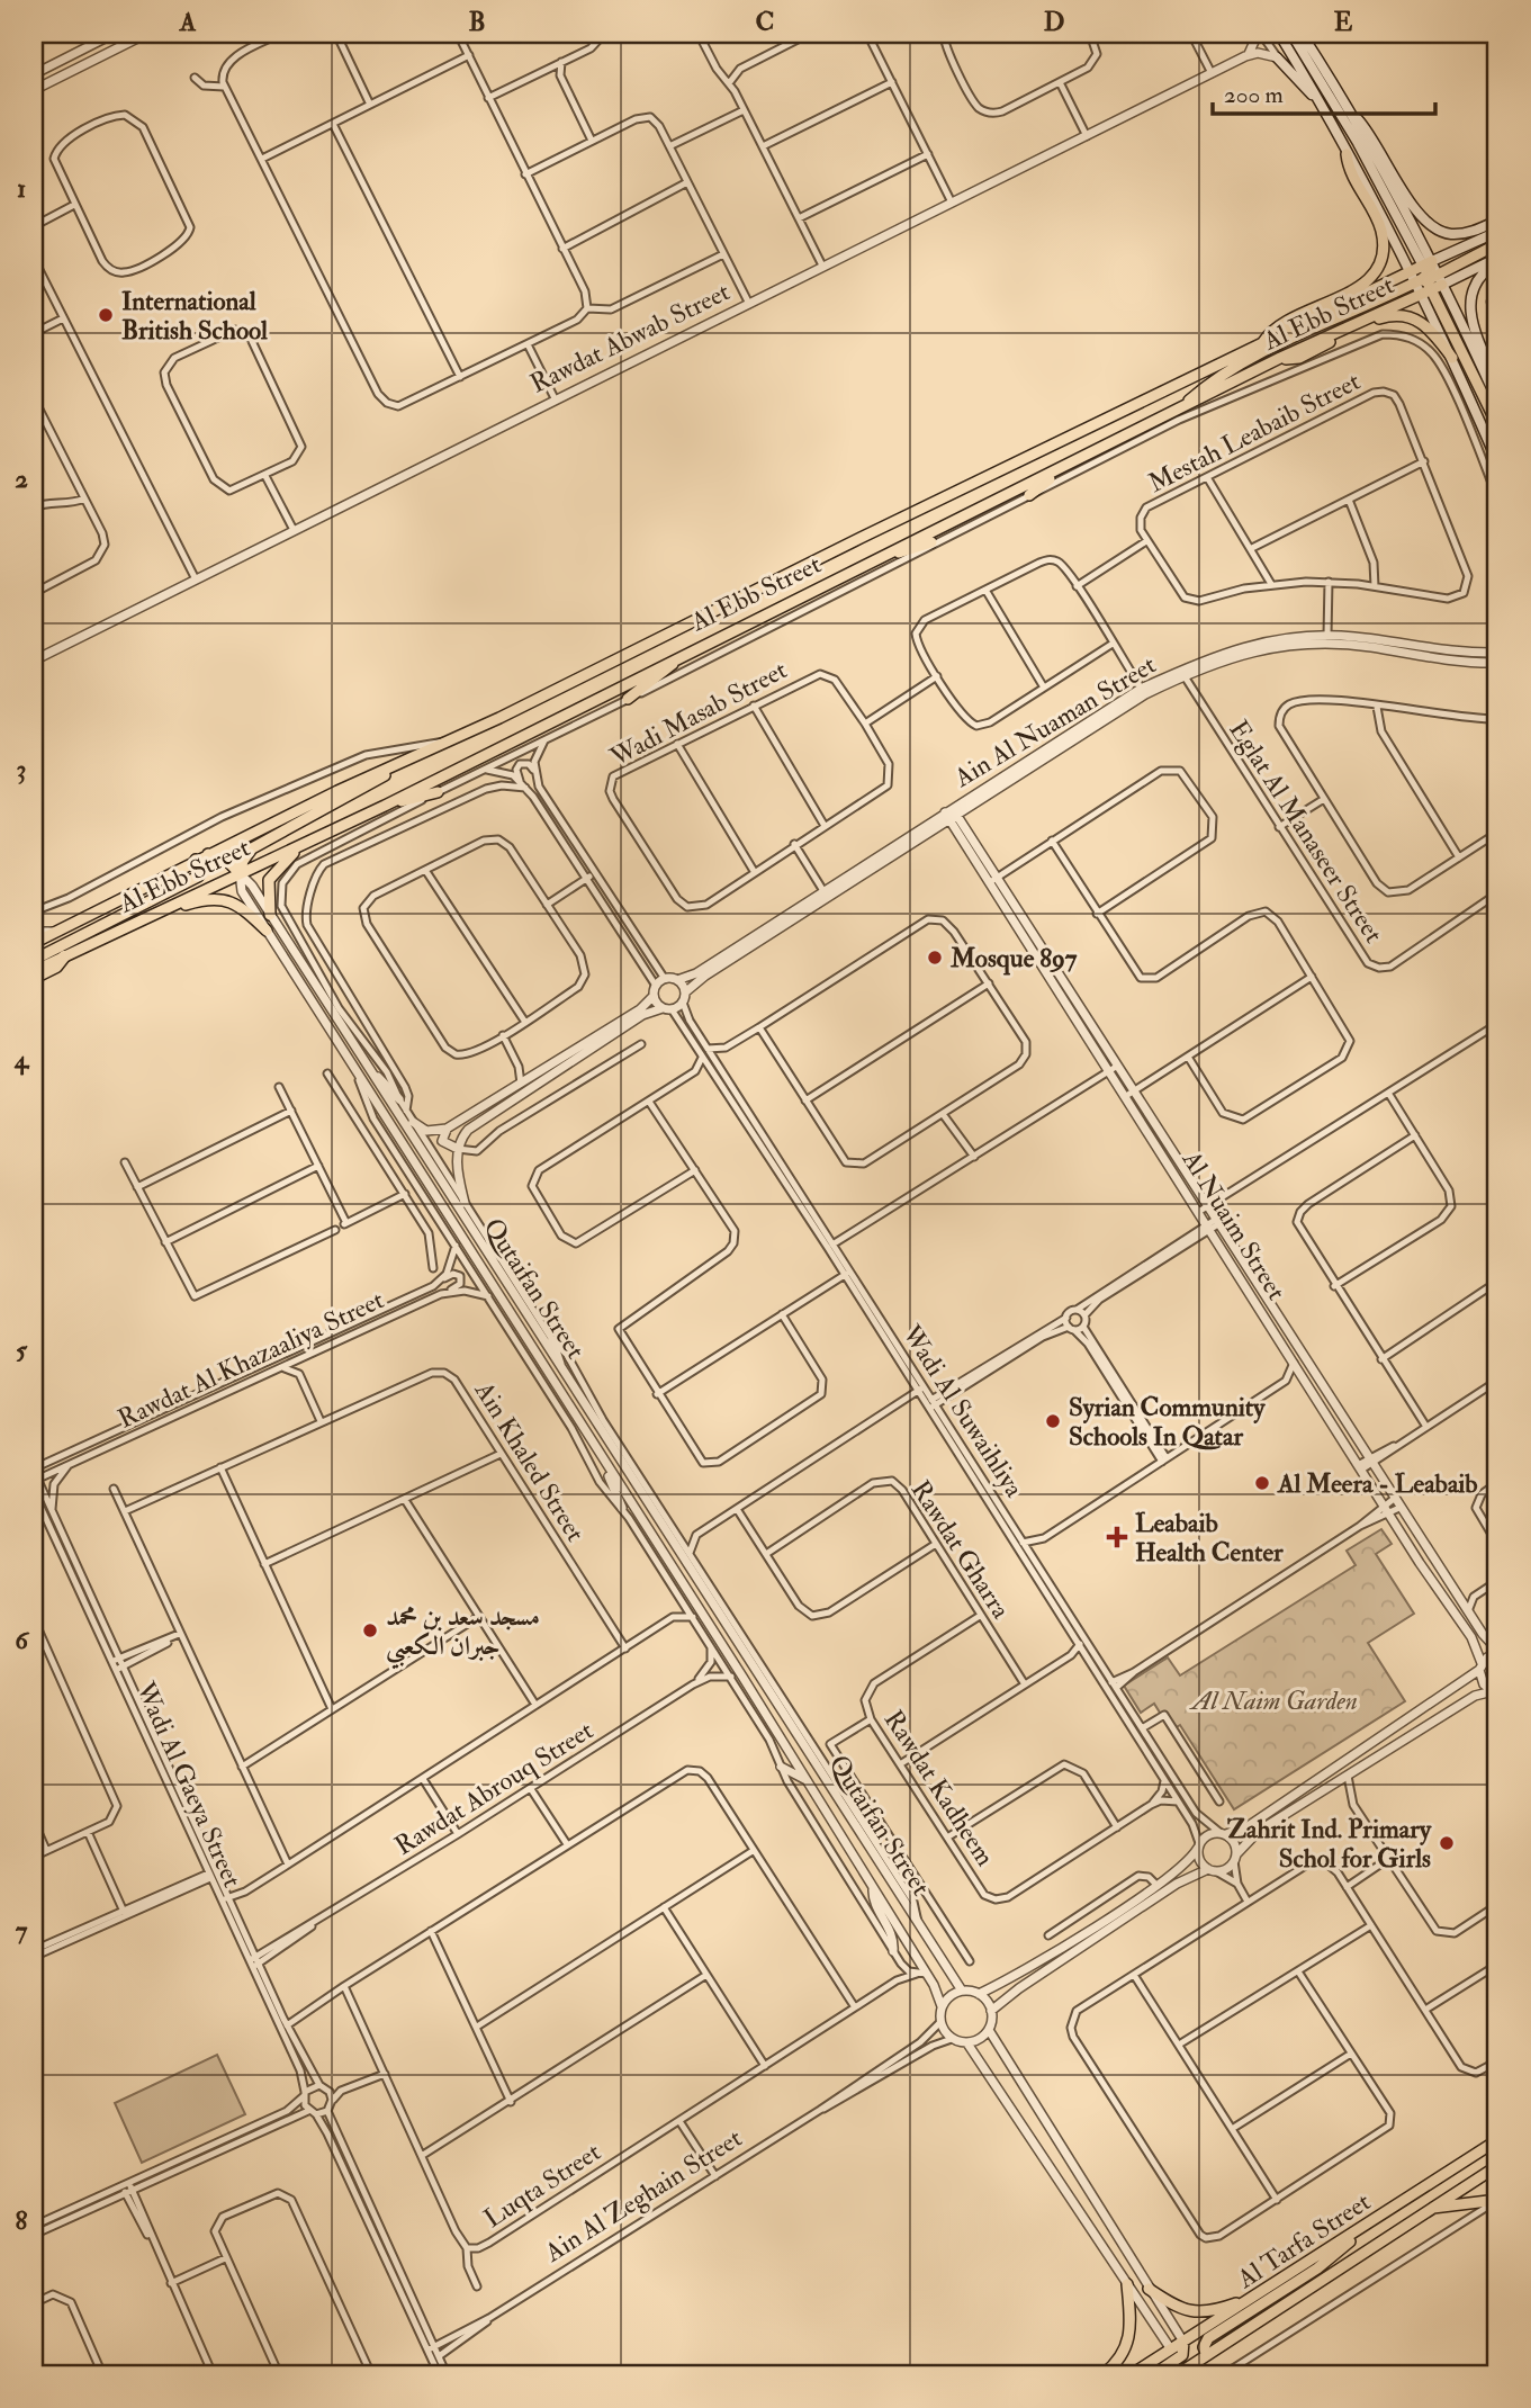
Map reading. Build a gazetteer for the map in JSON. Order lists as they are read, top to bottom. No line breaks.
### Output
{"streets":{"main road":["Al Ebb Street","Al Tarfa Street"],"street":["Rawdat Abwab Street","Mestah Leabaib Street","Wadi Masab Street","Ain Al Nuaman Street","Eglat Al Manaseer Street","Al Nuaim Street","Qutaifan Street","Rawdat Al Khazaaliya Street","Wadi Al Suwaihliya","Ain Khaled Street","Rawdat Gharra","Wadi Al Gaeya Street","Rawdat Abrouq Street","Rawdat Kadheem","Luqta Street","Ain Al Zeghain Street"]},"crossings":[["Al Ebb Street","Qutaifan Street"],["Ain Al Nuaman Street","Eglat Al Manaseer Street"],["Ain Al Nuaman Street","Al Nuaim Street"],["Ain Al Nuaman Street","Wadi Al Suwaihliya"],["Qutaifan Street","Rawdat Al Khazaaliya Street"],["Qutaifan Street","Rawdat Abrouq Street"],["Qutaifan Street","Luqta Street"],["Qutaifan Street","Ain Al Zeghain Street"],["Rawdat Al Khazaaliya Street","Wadi Al Gaeya Street"],["Wadi Al Suwaihliya","Rawdat Kadheem"],["Rawdat Gharra","Rawdat Kadheem"],["Wadi Al Gaeya Street","Rawdat Abrouq Street"]],"parks":["Al Naim Garden"],"places":{"other":["International British School","Mosque 897","Syrian Community Schools In Qatar","Al Meera - Leabaib","مسجد سعد بن محمد جبران الكعبي","Zahrit Ind. Primary Schol for Girls"],"health":["Leabaib Health Center"]},"scale_bar":"200 m","grid":{"columns":["A","B","C","D","E"],"rows":["1","2","3","4","5","6","7","8"]}}
